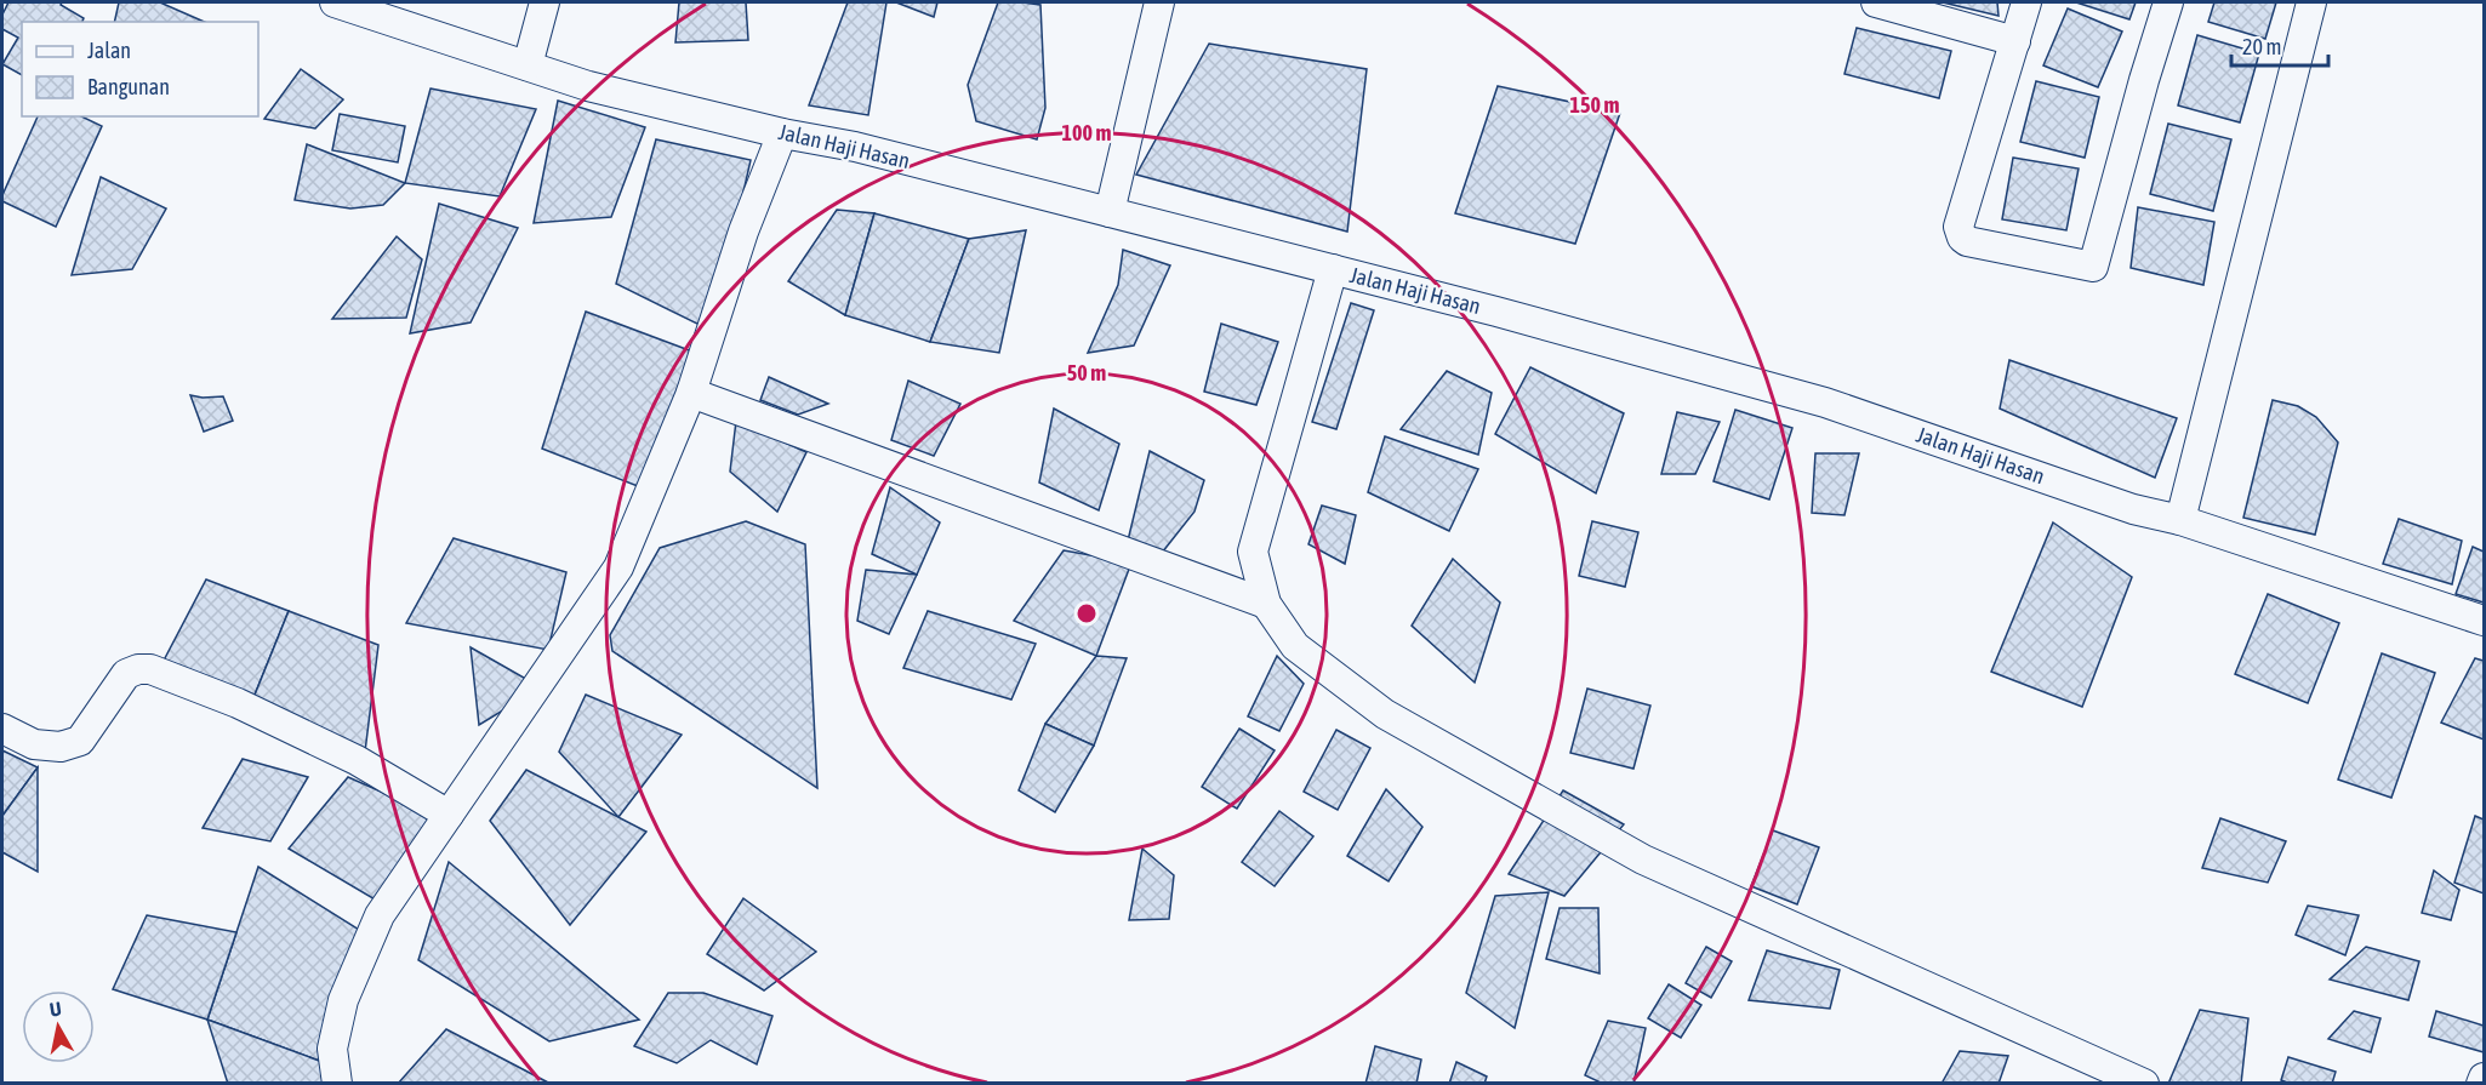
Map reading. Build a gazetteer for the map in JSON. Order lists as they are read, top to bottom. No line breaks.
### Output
{"streets":{"street":["Jalan Haji Hasan"]},"legend":["Jalan","Bangunan"],"scale_bar":"20 m","north":"top","rings":["150 m","100 m","50 m"]}
